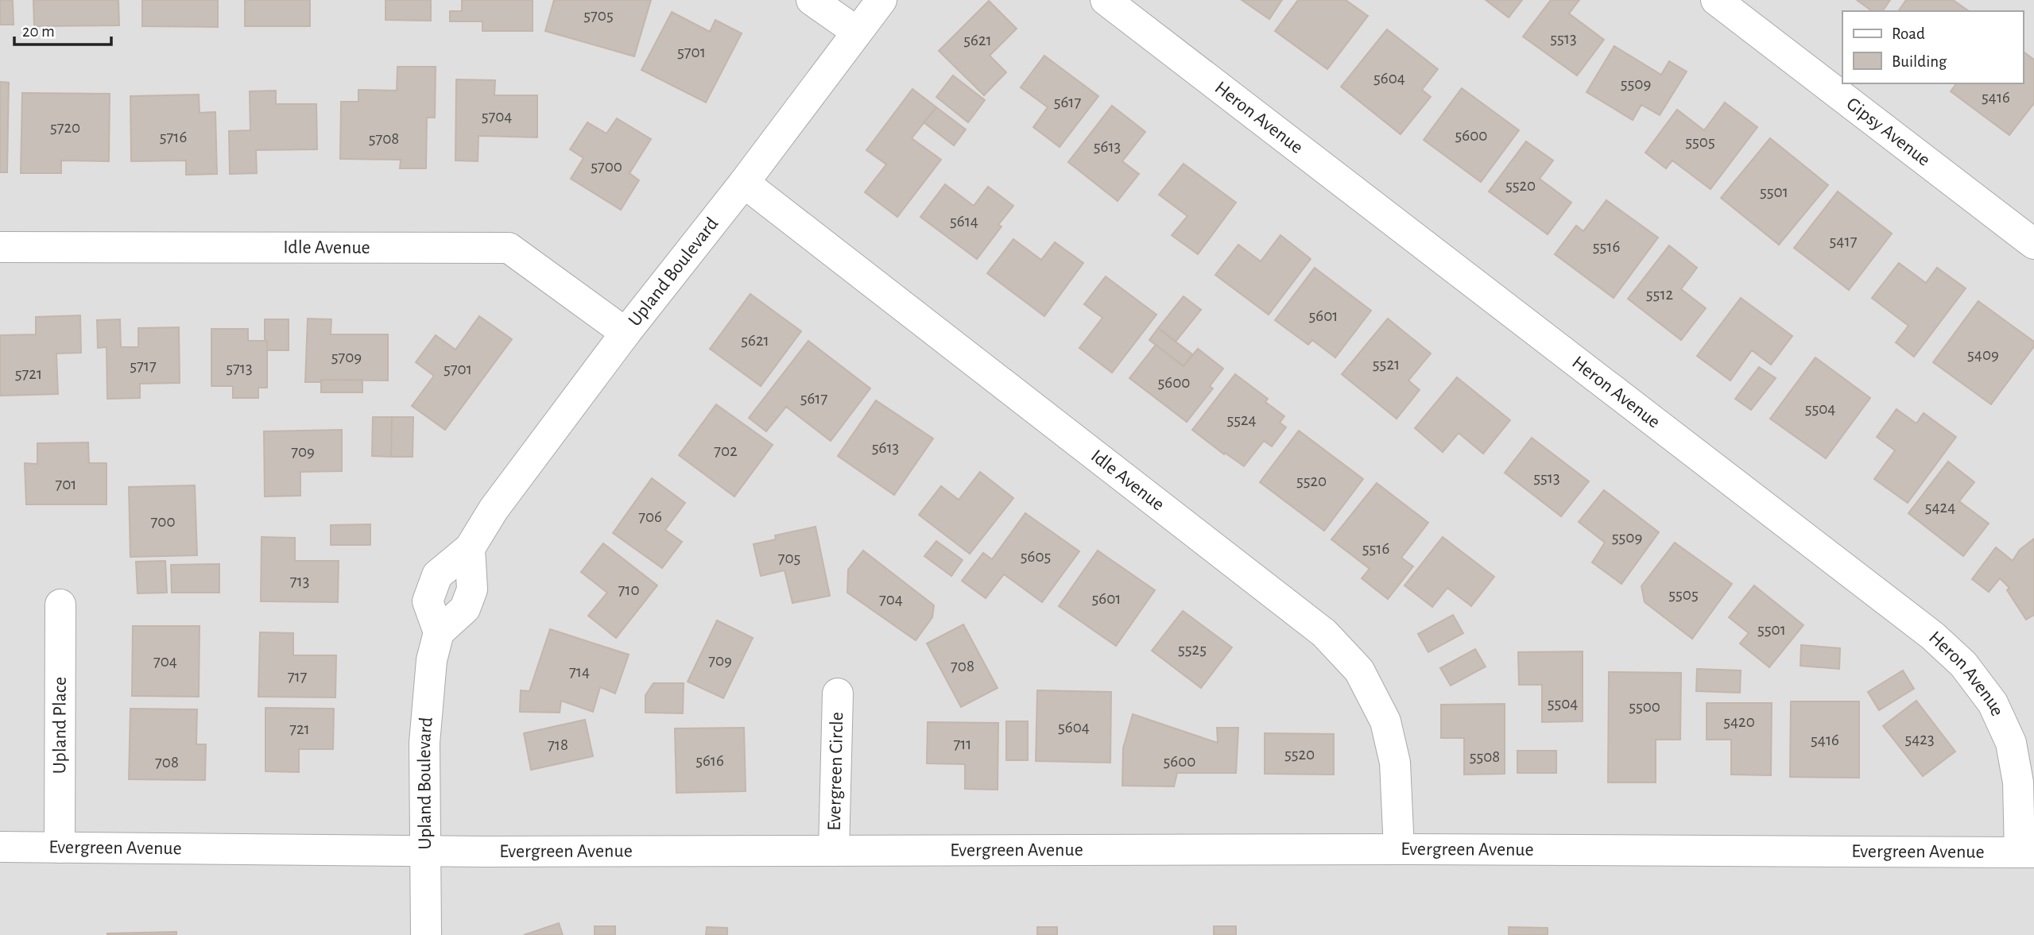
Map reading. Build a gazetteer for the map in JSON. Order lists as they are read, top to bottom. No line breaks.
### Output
{"streets":{"street":["Heron Avenue","Gipsy Avenue","Idle Avenue","Upland Boulevard","Upland Place","Evergreen Circle","Evergreen Avenue"]},"crossings":[["Heron Avenue","Evergreen Avenue"],["Idle Avenue","Upland Boulevard"],["Idle Avenue","Evergreen Avenue"],["Upland Boulevard","Evergreen Avenue"],["Upland Place","Evergreen Avenue"],["Evergreen Circle","Evergreen Avenue"]],"house_numbers":["5705","5513","5621","5701","5604","5509","5416","5617","5704","5720","5600","5716","5708","5505","5613","5700","5520","5501","5614","5417","5516","5512","5601","5621","5409","5709","5521","5717","5713","5701","5721","5600","5617","5504","5524","5613","702","709","5513","5520","701","5424","706","700","5509","5516","5605","705","713","710","5505","5601","704","5501","5525","709","704","708","714","717","5504","5500","5420","5604","721","5423","5416","711","718","5520","5508","5616","5600","708"],"legend":["Road","Building"],"scale_bar":"20 m"}
